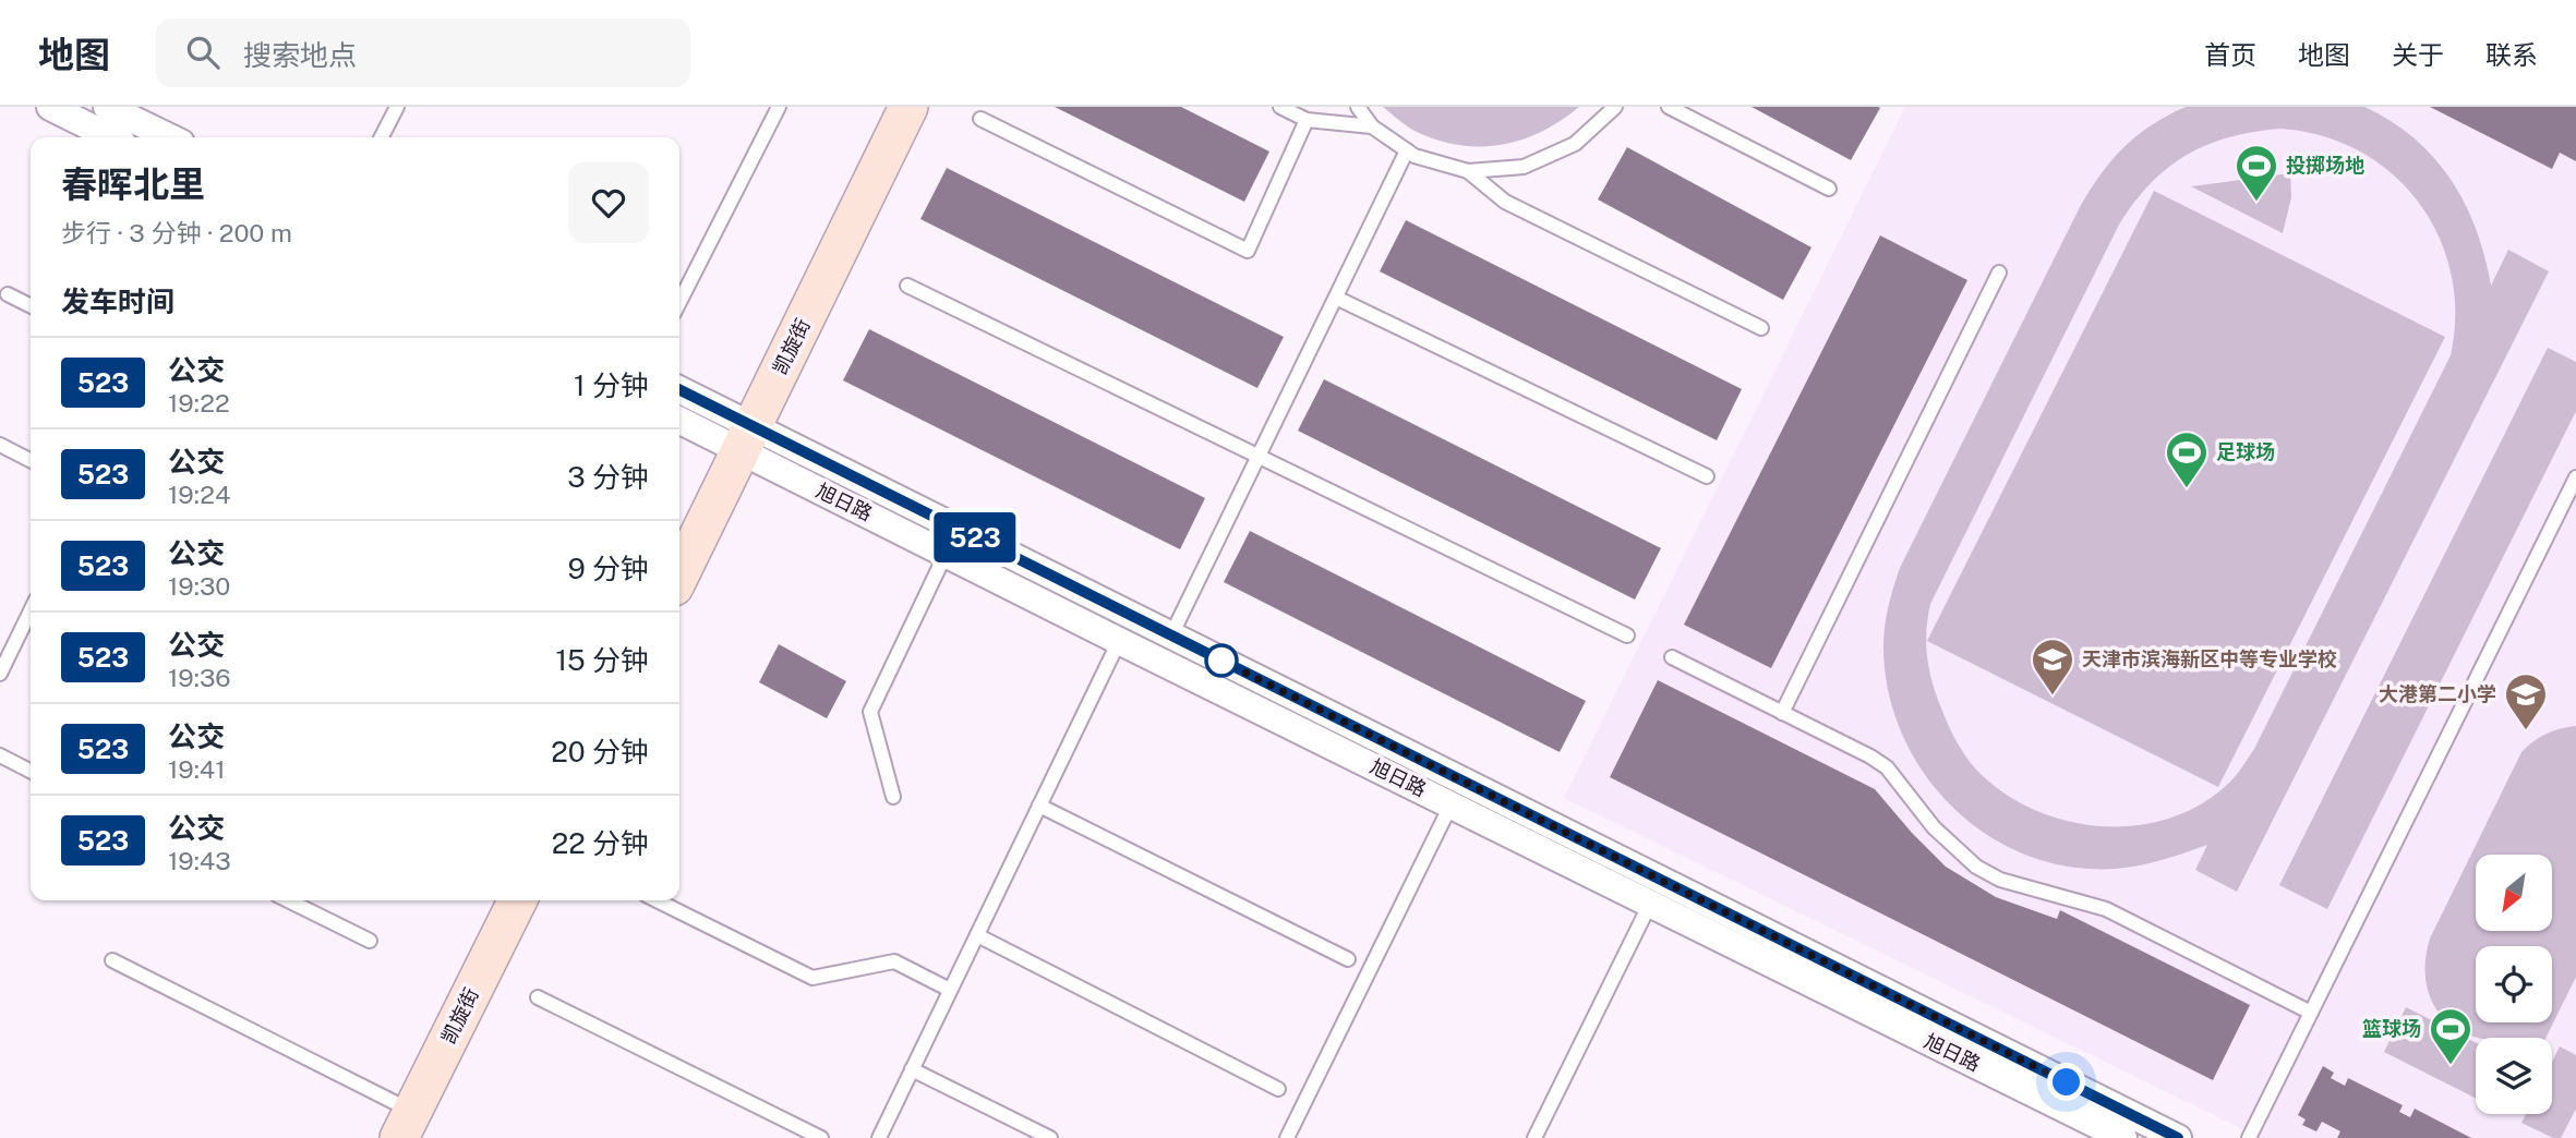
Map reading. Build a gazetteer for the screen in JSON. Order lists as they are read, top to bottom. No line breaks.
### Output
{"streets":{"street":["凯旋街","旭日路"]},"crossings":[["凯旋街","旭日路"]],"places":{"sports":["投掷场地","足球场","篮球场"],"school or university":["天津市滨海新区中等专业学校","大港第二小学"]},"lines":["bus line 523"],"north":"bottom left","page":{"header":"地图","search":"搜索地点","nav":["首页","地图","关于","联系"],"on_map":"523","heading":[["春晖北里","步行 · 3 分钟 · 200 m"],"发车时间"],"list":[{"mark":"523","name":"公交","note":"19:22","value":"1 分钟"},{"mark":"523","name":"公交","note":"19:24","value":"3 分钟"},{"mark":"523","name":"公交","note":"19:30","value":"9 分钟"},{"mark":"523","name":"公交","note":"19:36","value":"15 分钟"},{"mark":"523","name":"公交","note":"19:41","value":"20 分钟"},{"mark":"523","name":"公交","note":"19:43","value":"22 分钟"}]}}
